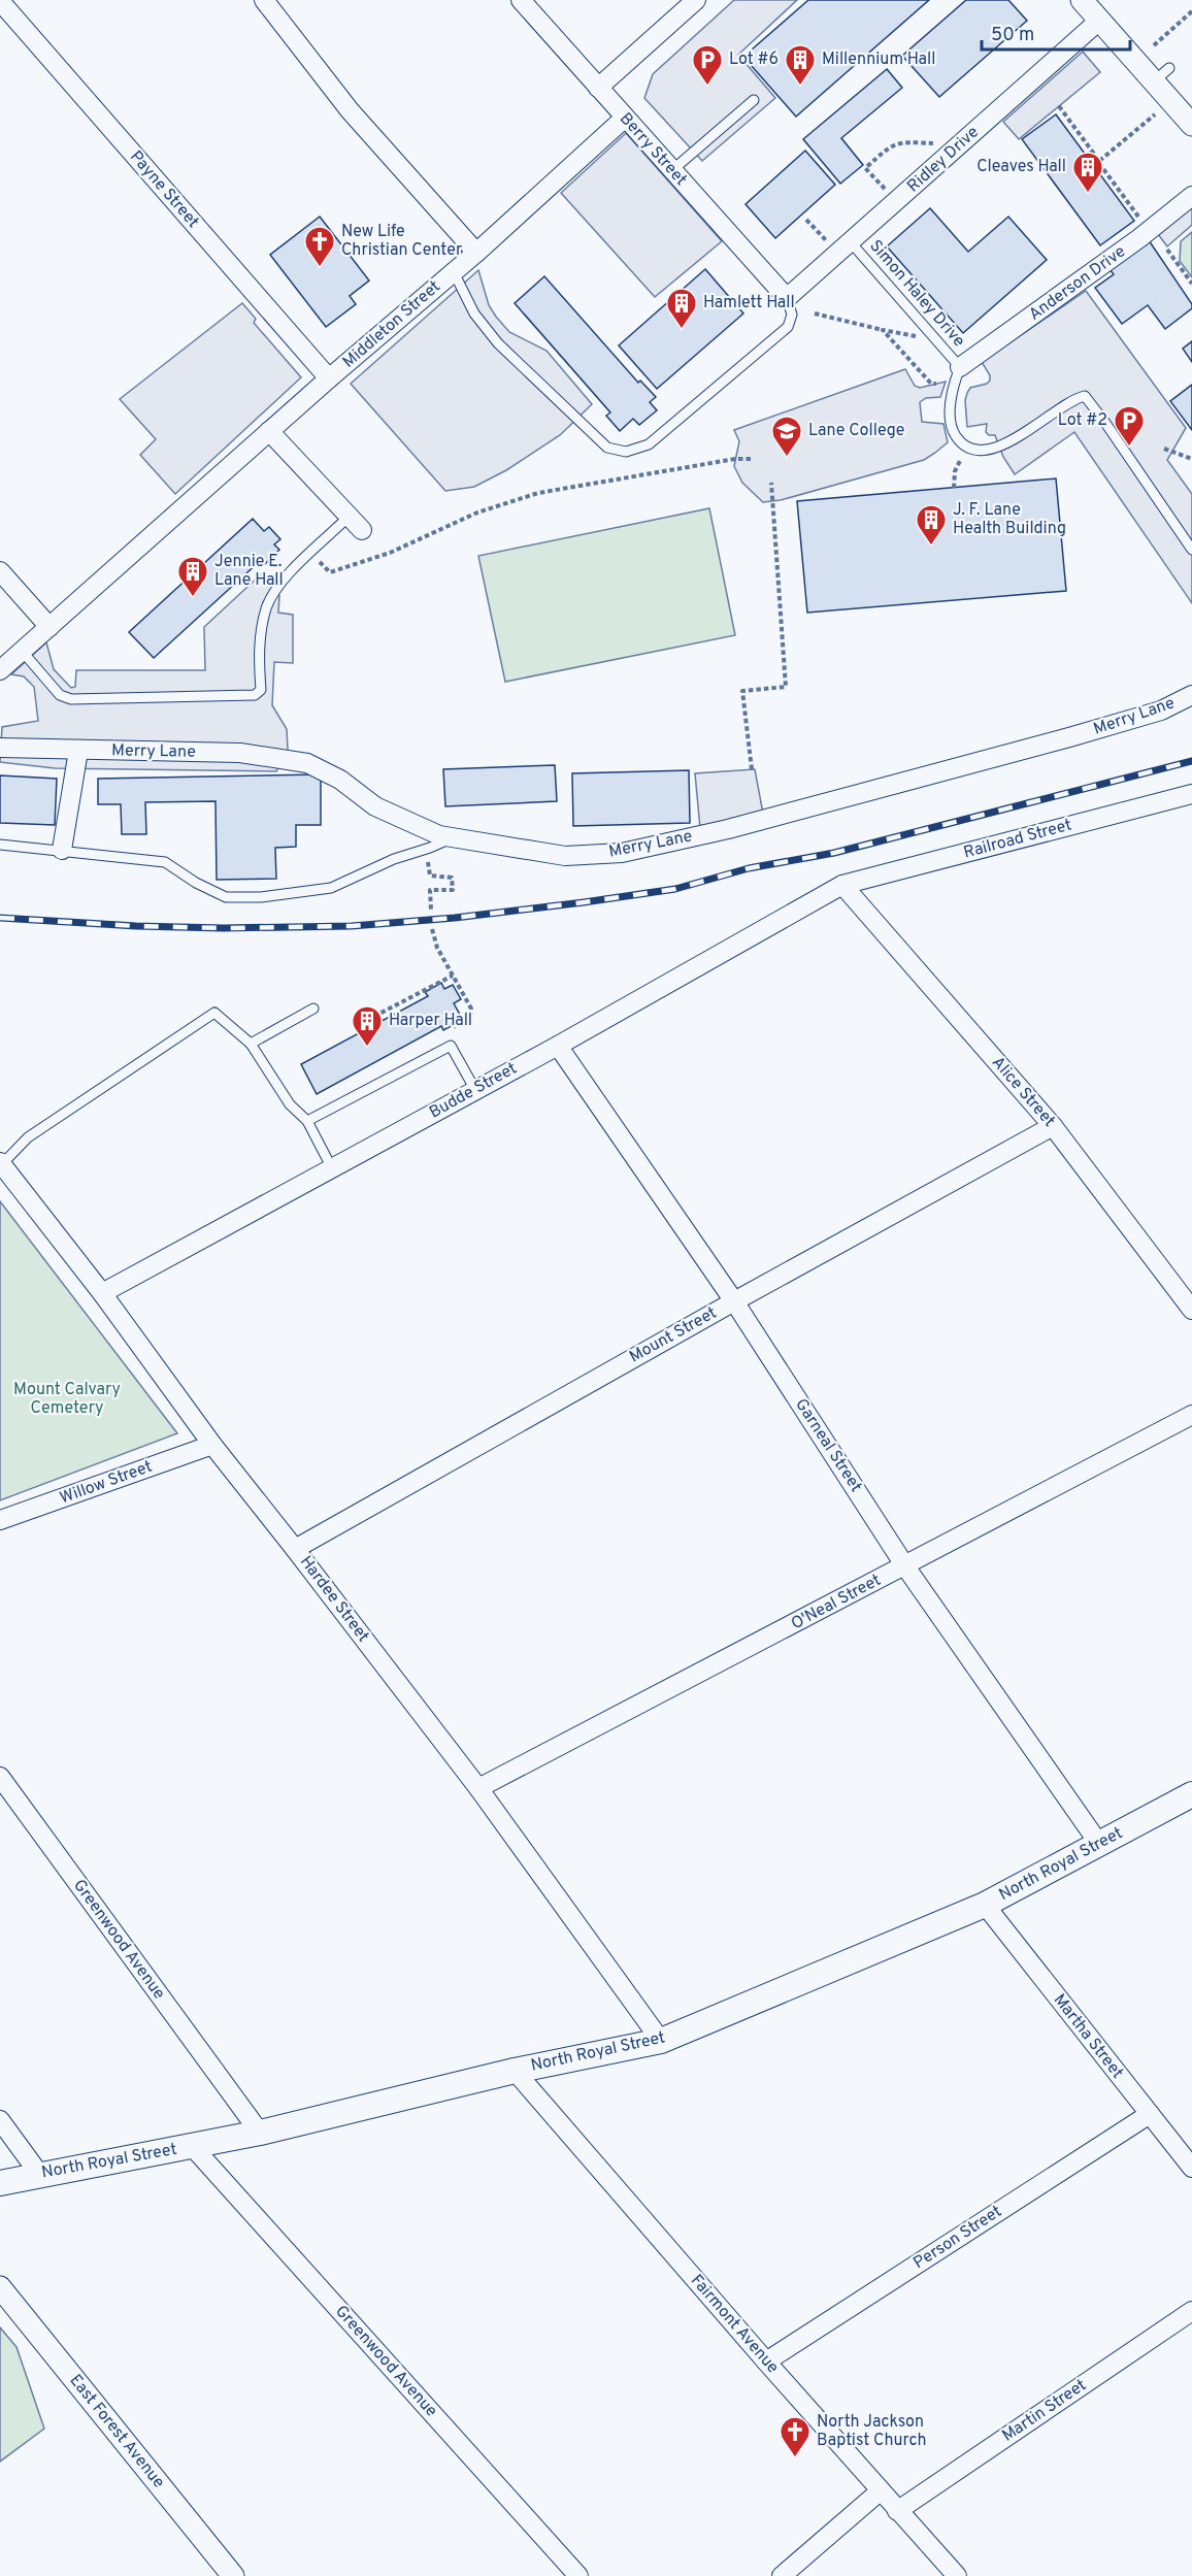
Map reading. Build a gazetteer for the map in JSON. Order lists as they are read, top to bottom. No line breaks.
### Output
{"streets":{"main road":["North Royal Street"],"street":["Berry Street","Ridley Drive","Payne Street","Anderson Drive","Middleton Street","Merry Lane","Railroad Street","Budde Street","Alice Street","Mount Street","Garneal Street","Willow Street","Hardee Street","O'Neal Street","Greenwood Avenue","Martha Street","Person Street","Fairmont Avenue","Martin Street","East Forest Avenue"],"lane":["Simon Haley Drive"]},"crossings":[["Berry Street","Ridley Drive"],["Berry Street","Middleton Street"],["Ridley Drive","Simon Haley Drive"],["Payne Street","Middleton Street"],["Anderson Drive","Simon Haley Drive"],["Railroad Street","Budde Street"],["Railroad Street","Alice Street"],["Budde Street","Alice Street"],["Budde Street","Garneal Street"],["Budde Street","Hardee Street"],["Alice Street","Mount Street"],["Mount Street","Garneal Street"],["Mount Street","Hardee Street"],["Garneal Street","O'Neal Street"],["Garneal Street","North Royal Street"],["Willow Street","Hardee Street"],["Hardee Street","O'Neal Street"],["Hardee Street","North Royal Street"],["North Royal Street","Greenwood Avenue"],["North Royal Street","Martha Street"],["North Royal Street","Fairmont Avenue"],["Martha Street","Person Street"],["Person Street","Fairmont Avenue"],["Fairmont Avenue","Martin Street"]],"parks":["Mount Calvary Cemetery"],"places":{"parking":["Lot #6","Lot #2"],"building":["Millennium Hall","Cleaves Hall","Hamlett Hall","J. F. Lane Health Building","Jennie E. Lane Hall","Harper Hall"],"church":["New Life Christian Center","North Jackson Baptist Church"],"school or university":["Lane College"]},"scale_bar":"50 m"}
